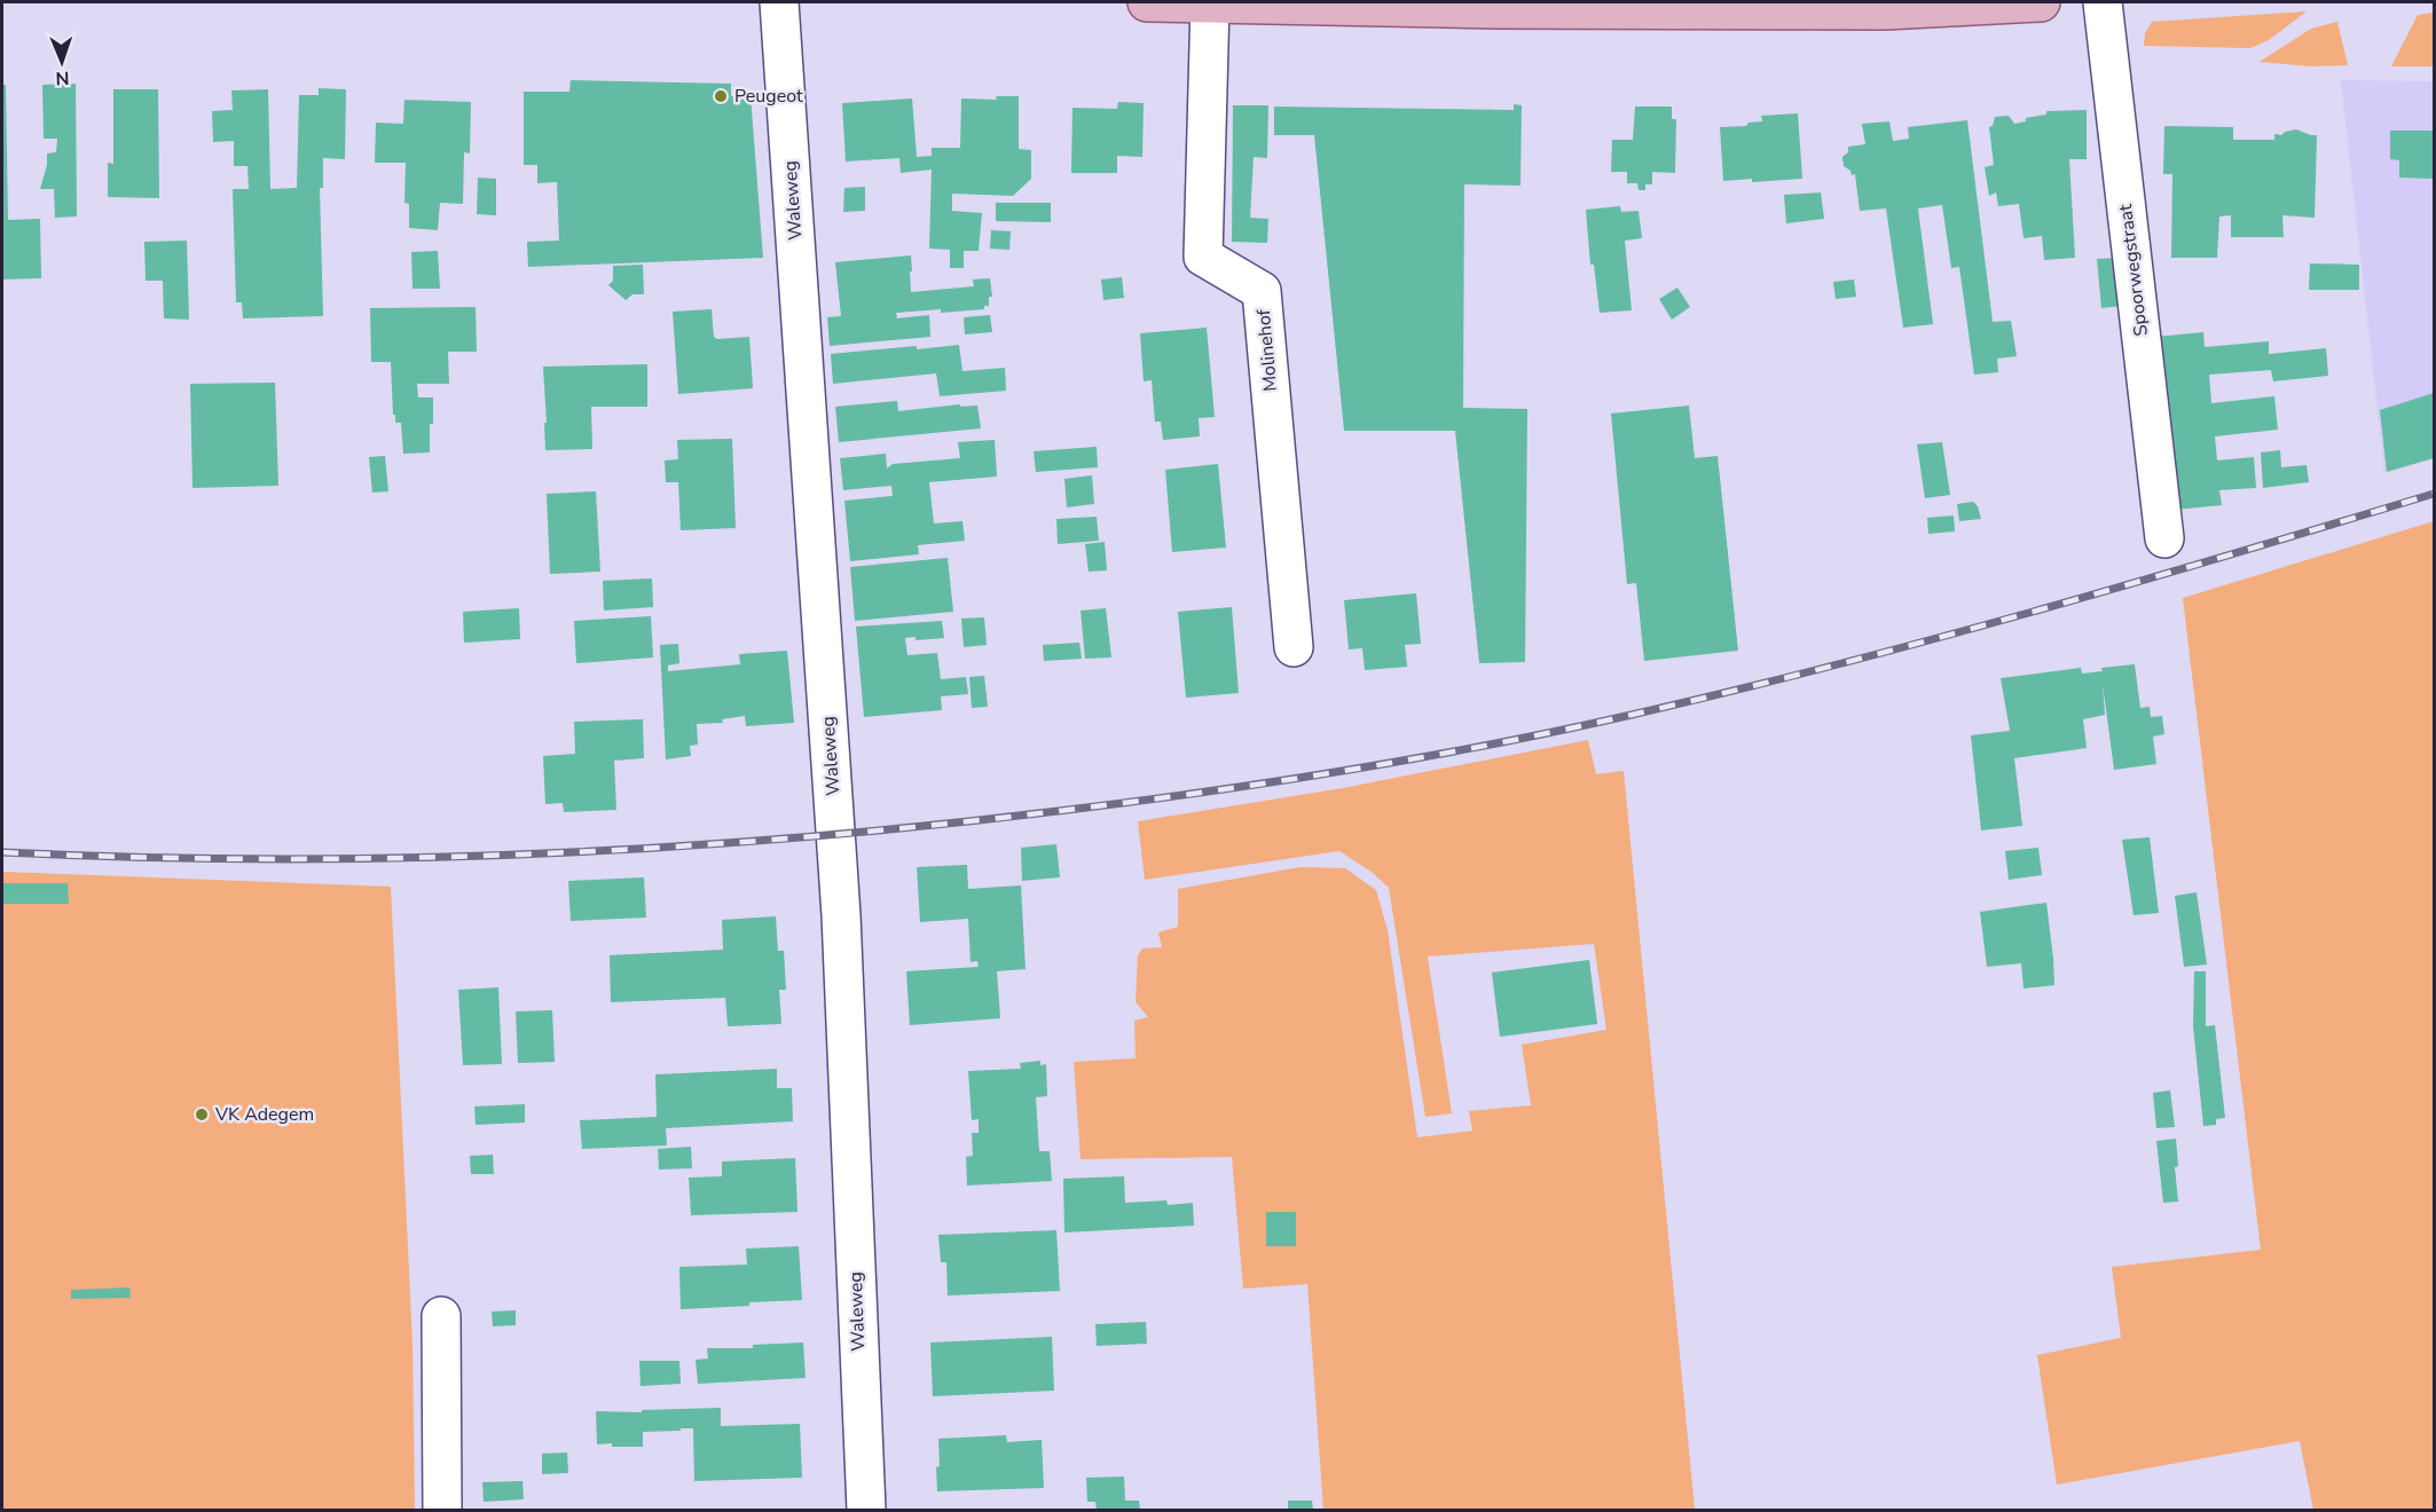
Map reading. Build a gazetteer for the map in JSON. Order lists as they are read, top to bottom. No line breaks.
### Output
{"streets":{"street":["Waleweg","Spoorwegstraat","Molinehof"]},"places":["Peugeot","VK Adegem"],"north":"bottom"}
